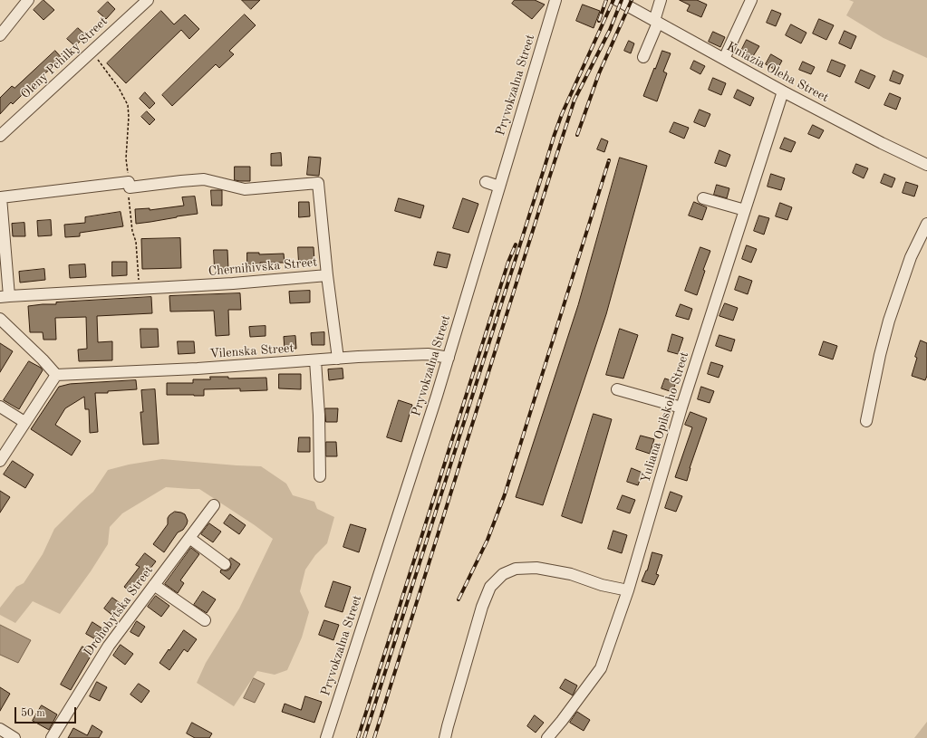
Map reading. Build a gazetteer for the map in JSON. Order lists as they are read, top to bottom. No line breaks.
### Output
{"streets":{"street":["Oleny Pchilky Street","Kniazia Oleha Street","Pryvokzalna Street","Chernihivska Street","Vilenska Street","Yuliana Opilskoho Street","Drohobytska Street"]},"crossings":[["Kniazia Oleha Street","Yuliana Opilskoho Street"],["Pryvokzalna Street","Vilenska Street"]],"scale_bar":"50 m"}
